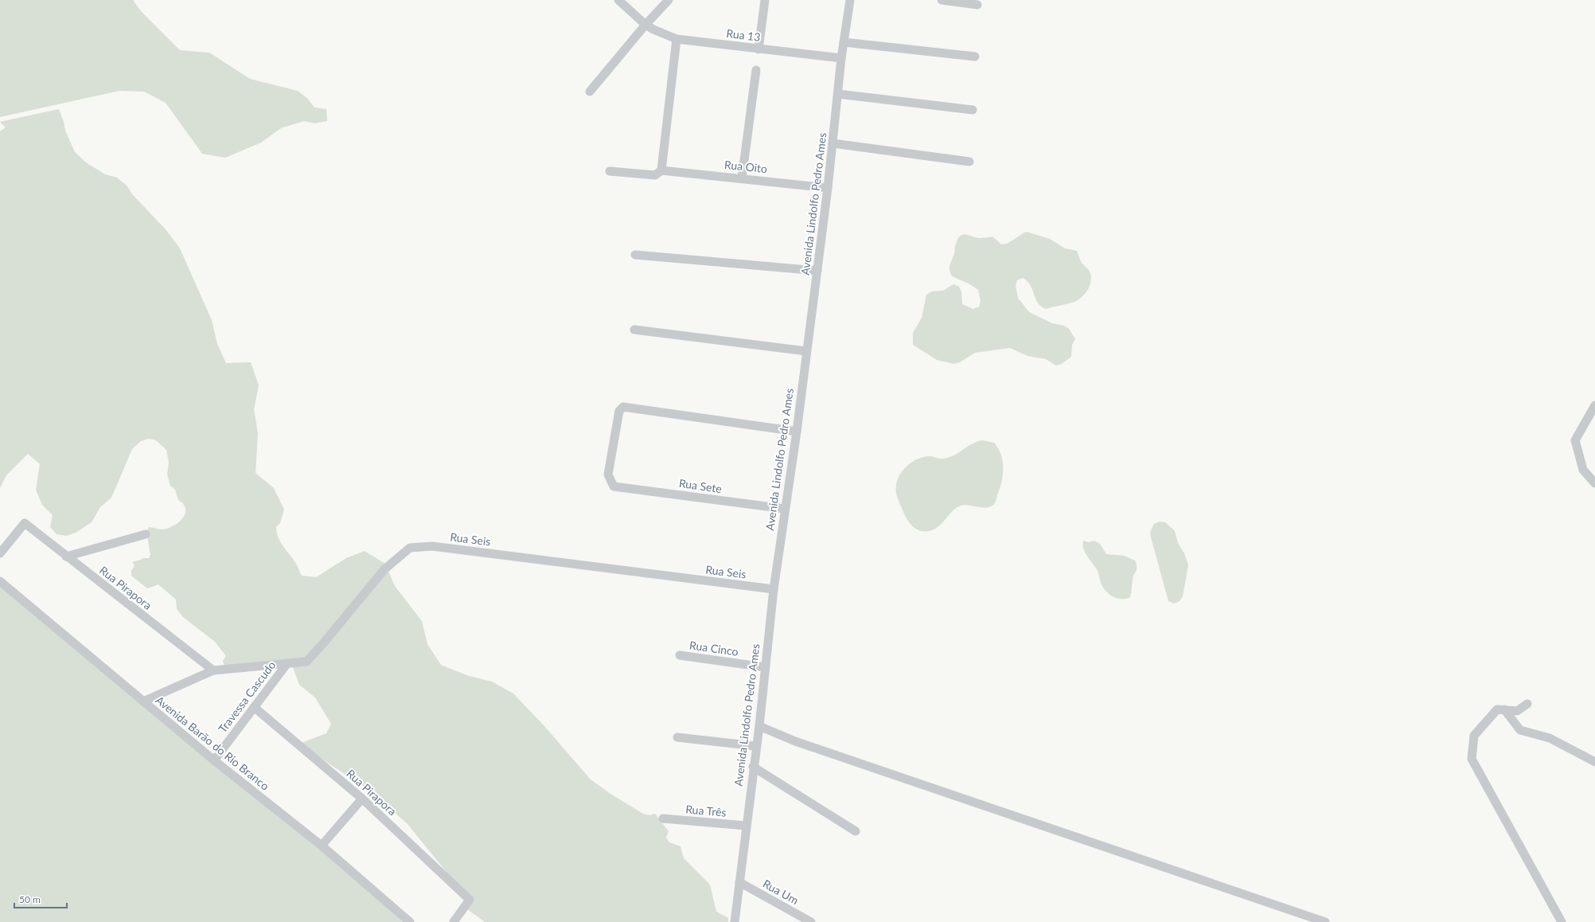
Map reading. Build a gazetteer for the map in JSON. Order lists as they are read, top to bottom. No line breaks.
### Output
{"streets":{"street":["Rua 13","Rua Oito","Avenida Lindolfo Pedro Ames","Rua Sete","Rua Seis","Rua Pirapora","Rua Cinco","Travessa Cascudo","Avenida Barão do Rio Branco","Rua Três","Rua Um"]},"crossings":[["Rua 13","Avenida Lindolfo Pedro Ames"],["Rua Oito","Avenida Lindolfo Pedro Ames"],["Avenida Lindolfo Pedro Ames","Rua Sete"],["Avenida Lindolfo Pedro Ames","Rua Seis"],["Avenida Lindolfo Pedro Ames","Rua Cinco"],["Avenida Lindolfo Pedro Ames","Rua Três"],["Avenida Lindolfo Pedro Ames","Rua Um"],["Rua Seis","Rua Pirapora"],["Rua Seis","Travessa Cascudo"],["Rua Seis","Avenida Barão do Rio Branco"],["Rua Pirapora","Travessa Cascudo"],["Travessa Cascudo","Avenida Barão do Rio Branco"]],"scale_bar":"50 m"}
